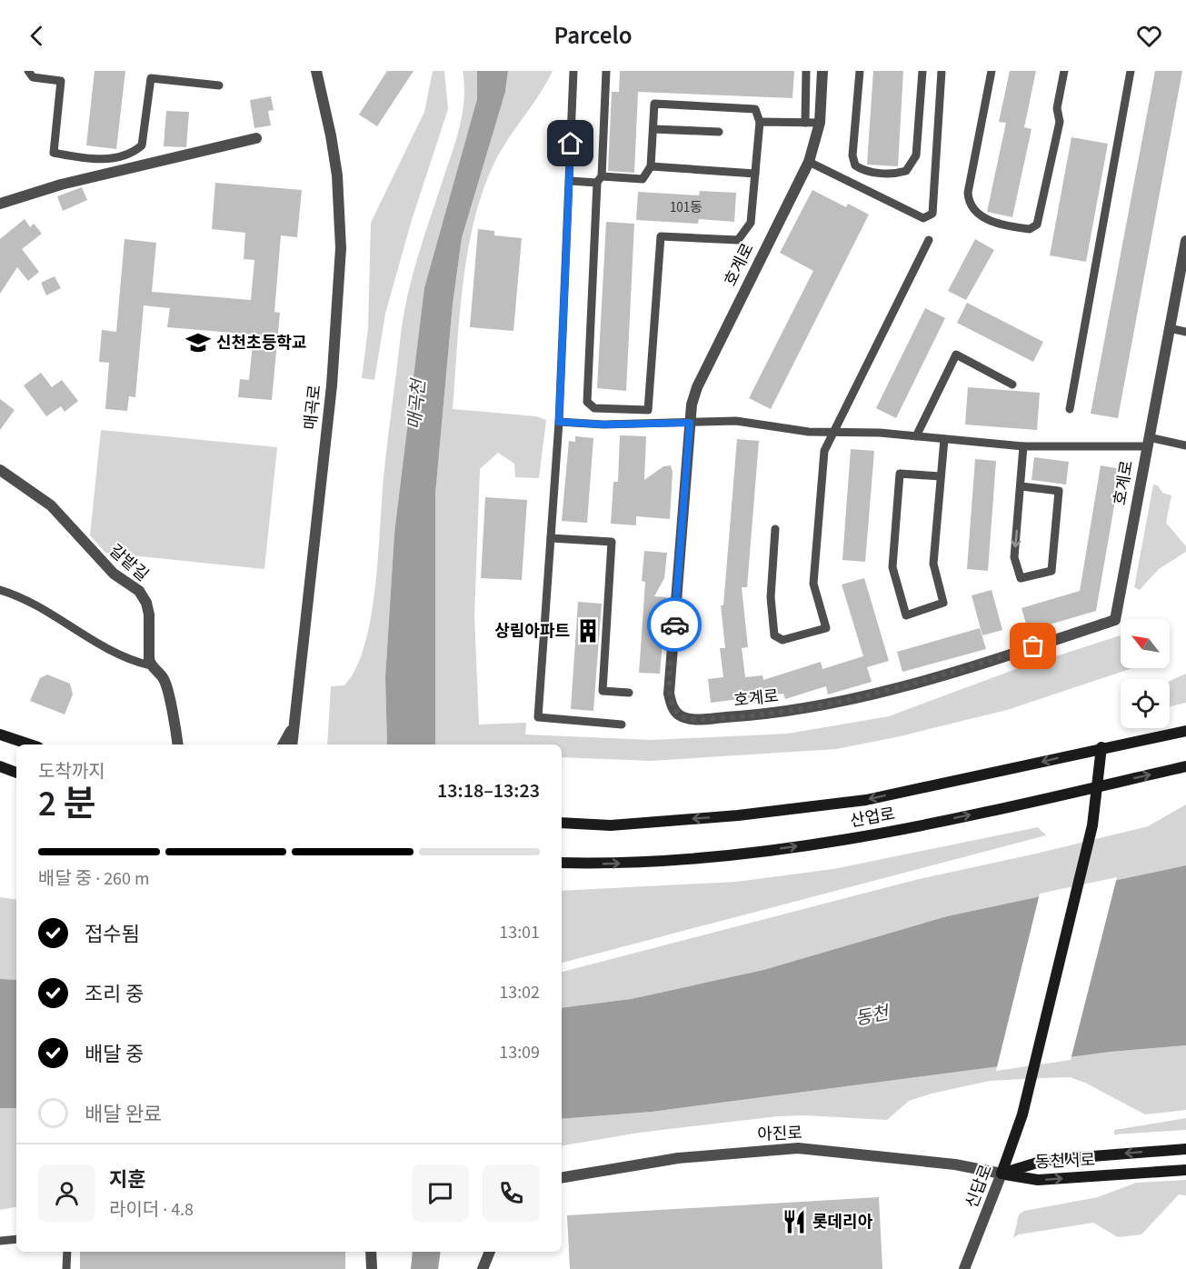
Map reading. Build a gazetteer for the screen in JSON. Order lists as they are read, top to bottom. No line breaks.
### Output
{"streets":{"main road":["산업로","동천서로","신답로"],"street":["호계로","매곡로","갈밭길","아진로"]},"crossings":[["산업로","신답로"],["아진로","동천서로"],["아진로","신답로"],["동천서로","신답로"]],"water":["매곡천","동천"],"places":{"school or university":["신천초등학교"],"building":["상림아파트"],"restaurant":["롯데리아"]},"house_numbers":["101동"],"north":"top left","page":{"header":"Parcelo","heading":["2 분","도착까지","13:18–13:23"],"panel":["지훈","라이더 · 4.8"],"bar":"배달 중 · 260 m","list":[["접수됨","13:01"],["조리 중","13:02"],["배달 중","13:09"],"배달 완료"]}}
